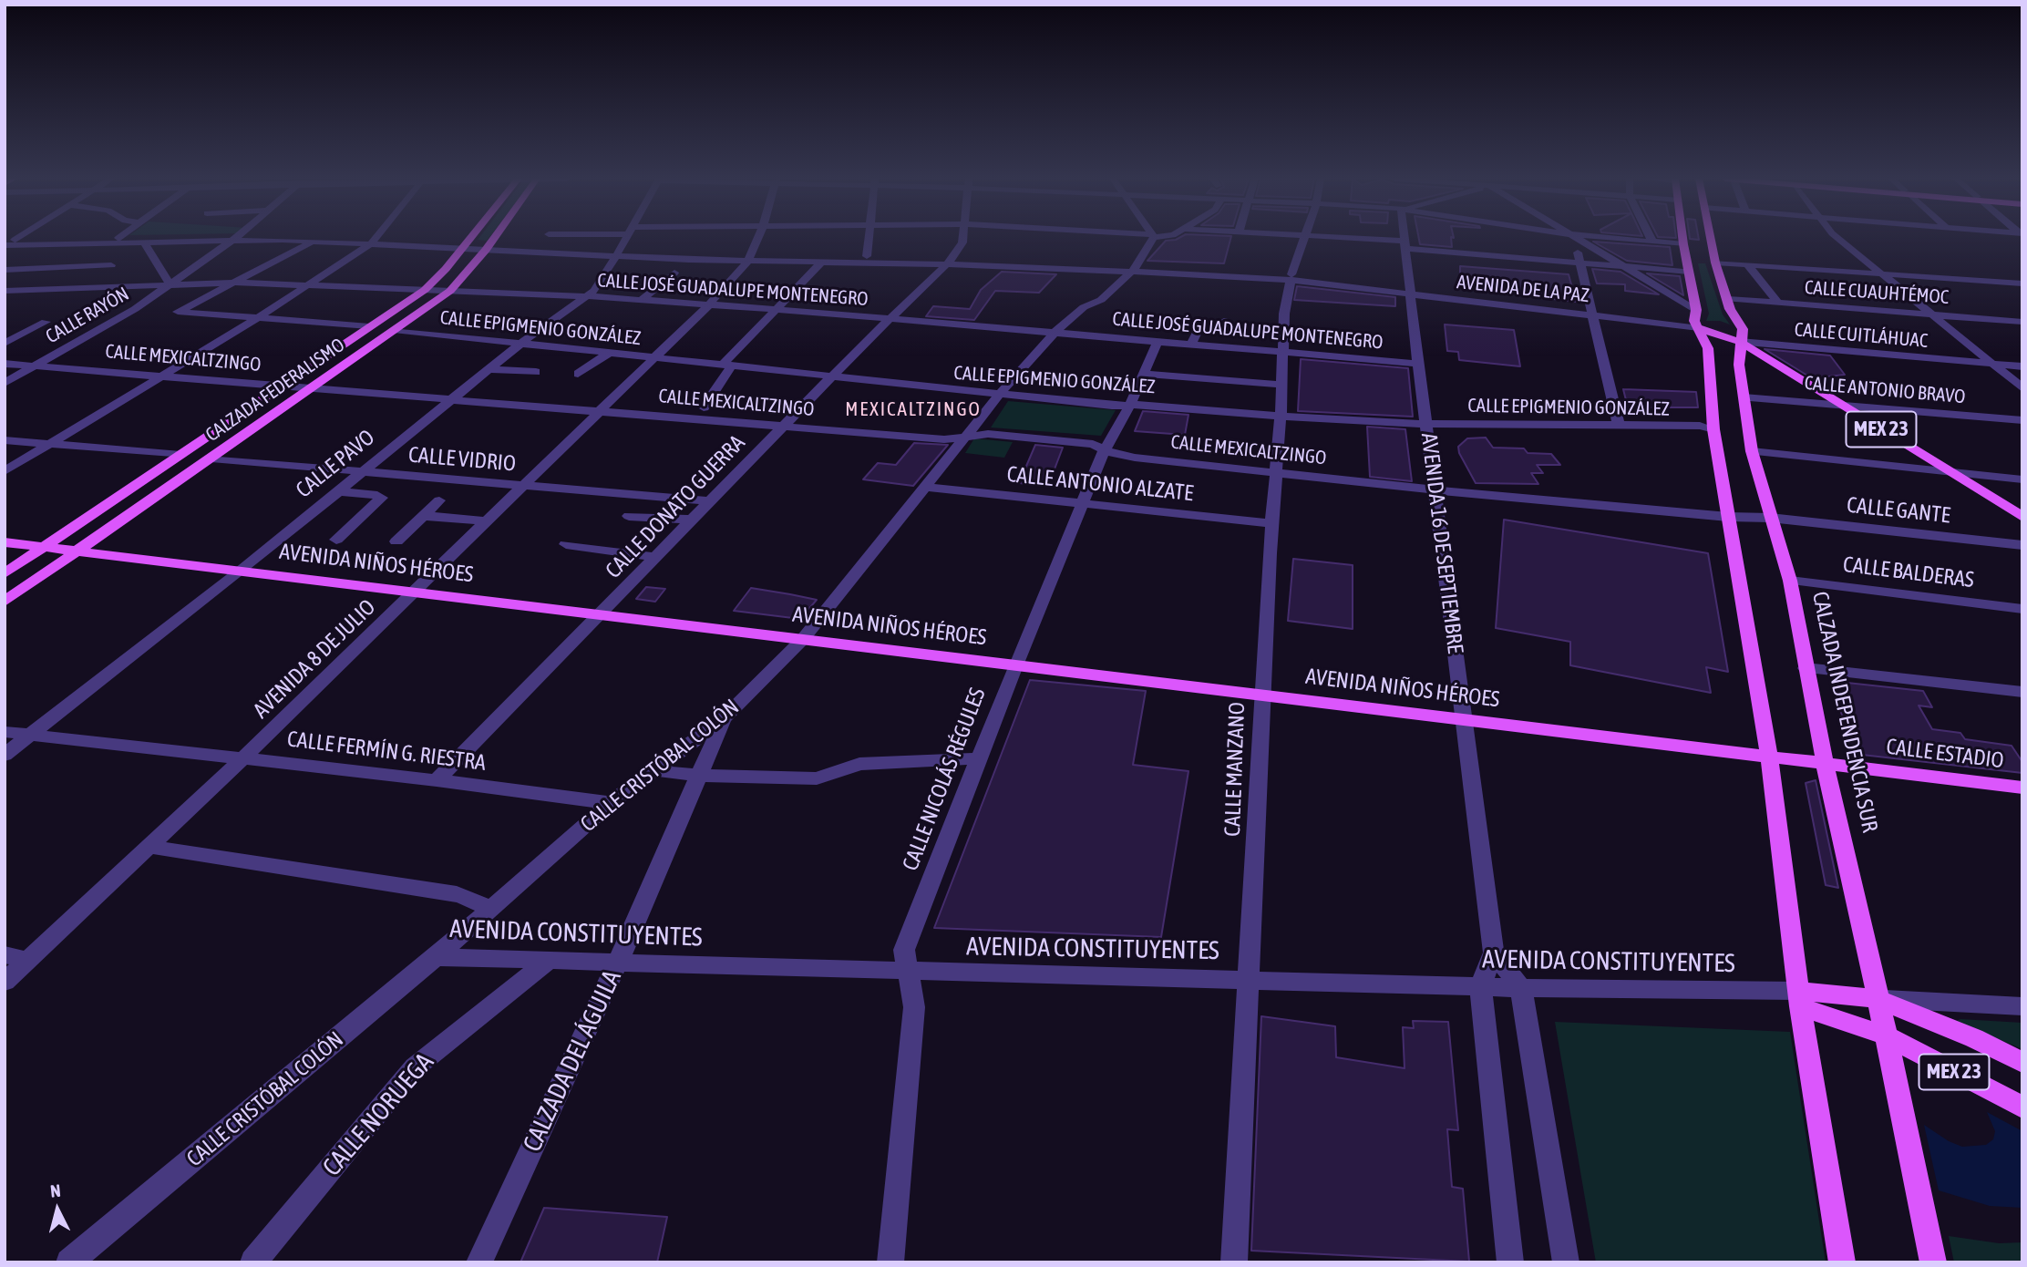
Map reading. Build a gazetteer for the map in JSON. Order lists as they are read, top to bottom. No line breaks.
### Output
{"streets":{"main road":["CALLE CUITLÁHUAC","CALZADA FEDERALISMO","MEX 23","AVENIDA NIÑOS HÉROES","CALZADA INDEPENDENCIA SUR","CALLE ESTADIO"],"street":["AVENIDA DE LA PAZ","CALLE JOSÉ GUADALUPE MONTENEGRO","CALLE CUAUHTÉMOC","CALLE RAYÓN","CALLE EPIGMENIO GONZÁLEZ","CALLE MEXICALTZINGO","CALLE ANTONIO BRAVO","CALLE VIDRIO","CALLE PAVO","CALLE ANTONIO ALZATE","CALLE DONATO GUERRA","CALLE GANTE","AVENIDA 16 DE SEPTIEMBRE","CALLE BALDERAS","AVENIDA 8 DE JULIO","CALLE FERMÍN G. RIESTRA","CALLE CRISTÓBAL COLÓN","CALLE MANZANO","CALLE NICOLÁS RÉGULES","AVENIDA CONSTITUYENTES","CALZADA DEL ÁGUILA","CALLE NORUEGA"]},"crossings":[["AVENIDA DE LA PAZ","CALLE RAYÓN"],["AVENIDA DE LA PAZ","CALLE CUITLÁHUAC"],["AVENIDA DE LA PAZ","CALZADA FEDERALISMO"],["AVENIDA DE LA PAZ","CALLE PAVO"],["AVENIDA DE LA PAZ","CALLE DONATO GUERRA"],["AVENIDA DE LA PAZ","AVENIDA 16 DE SEPTIEMBRE"],["AVENIDA DE LA PAZ","AVENIDA 8 DE JULIO"],["AVENIDA DE LA PAZ","CALLE CRISTÓBAL COLÓN"],["AVENIDA DE LA PAZ","CALLE MANZANO"],["CALLE JOSÉ GUADALUPE MONTENEGRO","CALLE RAYÓN"],["CALLE JOSÉ GUADALUPE MONTENEGRO","CALZADA FEDERALISMO"],["CALLE JOSÉ GUADALUPE MONTENEGRO","CALLE PAVO"],["CALLE JOSÉ GUADALUPE MONTENEGRO","CALLE DONATO GUERRA"],["CALLE JOSÉ GUADALUPE MONTENEGRO","AVENIDA 16 DE SEPTIEMBRE"],["CALLE JOSÉ GUADALUPE MONTENEGRO","AVENIDA 8 DE JULIO"],["CALLE JOSÉ GUADALUPE MONTENEGRO","CALLE CRISTÓBAL COLÓN"],["CALLE JOSÉ GUADALUPE MONTENEGRO","CALLE MANZANO"],["CALLE JOSÉ GUADALUPE MONTENEGRO","CALLE NICOLÁS RÉGULES"],["CALLE CUAUHTÉMOC","CALZADA INDEPENDENCIA SUR"],["CALLE RAYÓN","CALLE MEXICALTZINGO"],["CALLE EPIGMENIO GONZÁLEZ","CALZADA FEDERALISMO"],["CALLE EPIGMENIO GONZÁLEZ","CALLE PAVO"],["CALLE EPIGMENIO GONZÁLEZ","CALLE DONATO GUERRA"],["CALLE EPIGMENIO GONZÁLEZ","AVENIDA 16 DE SEPTIEMBRE"],["CALLE EPIGMENIO GONZÁLEZ","AVENIDA 8 DE JULIO"],["CALLE EPIGMENIO GONZÁLEZ","CALLE CRISTÓBAL COLÓN"],["CALLE EPIGMENIO GONZÁLEZ","CALLE MANZANO"],["CALLE EPIGMENIO GONZÁLEZ","CALLE NICOLÁS RÉGULES"],["CALLE CUITLÁHUAC","MEX 23"],["CALLE CUITLÁHUAC","CALZADA INDEPENDENCIA SUR"],["CALLE MEXICALTZINGO","CALZADA FEDERALISMO"],["CALLE MEXICALTZINGO","CALLE PAVO"],["CALLE MEXICALTZINGO","CALLE DONATO GUERRA"],["CALLE MEXICALTZINGO","CALLE GANTE"],["CALLE MEXICALTZINGO","AVENIDA 16 DE SEPTIEMBRE"],["CALLE MEXICALTZINGO","AVENIDA 8 DE JULIO"],["CALLE MEXICALTZINGO","CALLE CRISTÓBAL COLÓN"],["CALLE MEXICALTZINGO","CALLE MANZANO"],["CALLE MEXICALTZINGO","CALLE NICOLÁS RÉGULES"],["CALZADA FEDERALISMO","CALLE VIDRIO"],["CALZADA FEDERALISMO","AVENIDA NIÑOS HÉROES"],["CALLE ANTONIO BRAVO","MEX 23"],["CALLE ANTONIO BRAVO","CALZADA INDEPENDENCIA SUR"],["MEX 23","CALZADA INDEPENDENCIA SUR"],["MEX 23","AVENIDA CONSTITUYENTES"],["CALLE VIDRIO","CALLE PAVO"],["CALLE VIDRIO","CALLE DONATO GUERRA"],["CALLE VIDRIO","AVENIDA 8 DE JULIO"],["CALLE PAVO","AVENIDA NIÑOS HÉROES"],["CALLE PAVO","CALLE FERMÍN G. RIESTRA"],["CALLE ANTONIO ALZATE","CALLE CRISTÓBAL COLÓN"],["CALLE ANTONIO ALZATE","CALLE MANZANO"],["CALLE ANTONIO ALZATE","CALLE NICOLÁS RÉGULES"],["CALLE DONATO GUERRA","AVENIDA NIÑOS HÉROES"],["CALLE DONATO GUERRA","CALLE FERMÍN G. RIESTRA"],["CALLE GANTE","CALZADA INDEPENDENCIA SUR"],["AVENIDA 16 DE SEPTIEMBRE","AVENIDA NIÑOS HÉROES"],["AVENIDA NIÑOS HÉROES","AVENIDA 8 DE JULIO"],["AVENIDA NIÑOS HÉROES","CALZADA INDEPENDENCIA SUR"],["AVENIDA NIÑOS HÉROES","CALLE ESTADIO"],["AVENIDA NIÑOS HÉROES","CALLE CRISTÓBAL COLÓN"],["AVENIDA NIÑOS HÉROES","CALLE MANZANO"],["AVENIDA NIÑOS HÉROES","CALLE NICOLÁS RÉGULES"],["CALLE BALDERAS","CALZADA INDEPENDENCIA SUR"],["AVENIDA 8 DE JULIO","CALLE FERMÍN G. RIESTRA"],["CALZADA INDEPENDENCIA SUR","CALLE ESTADIO"],["CALLE FERMÍN G. RIESTRA","CALLE CRISTÓBAL COLÓN"],["CALLE CRISTÓBAL COLÓN","AVENIDA CONSTITUYENTES"],["CALLE CRISTÓBAL COLÓN","CALZADA DEL ÁGUILA"],["CALLE MANZANO","AVENIDA CONSTITUYENTES"],["CALLE NICOLÁS RÉGULES","AVENIDA CONSTITUYENTES"],["AVENIDA CONSTITUYENTES","CALZADA DEL ÁGUILA"],["AVENIDA CONSTITUYENTES","CALLE NORUEGA"]],"districts":["MEXICALTZINGO"],"north":"top"}
